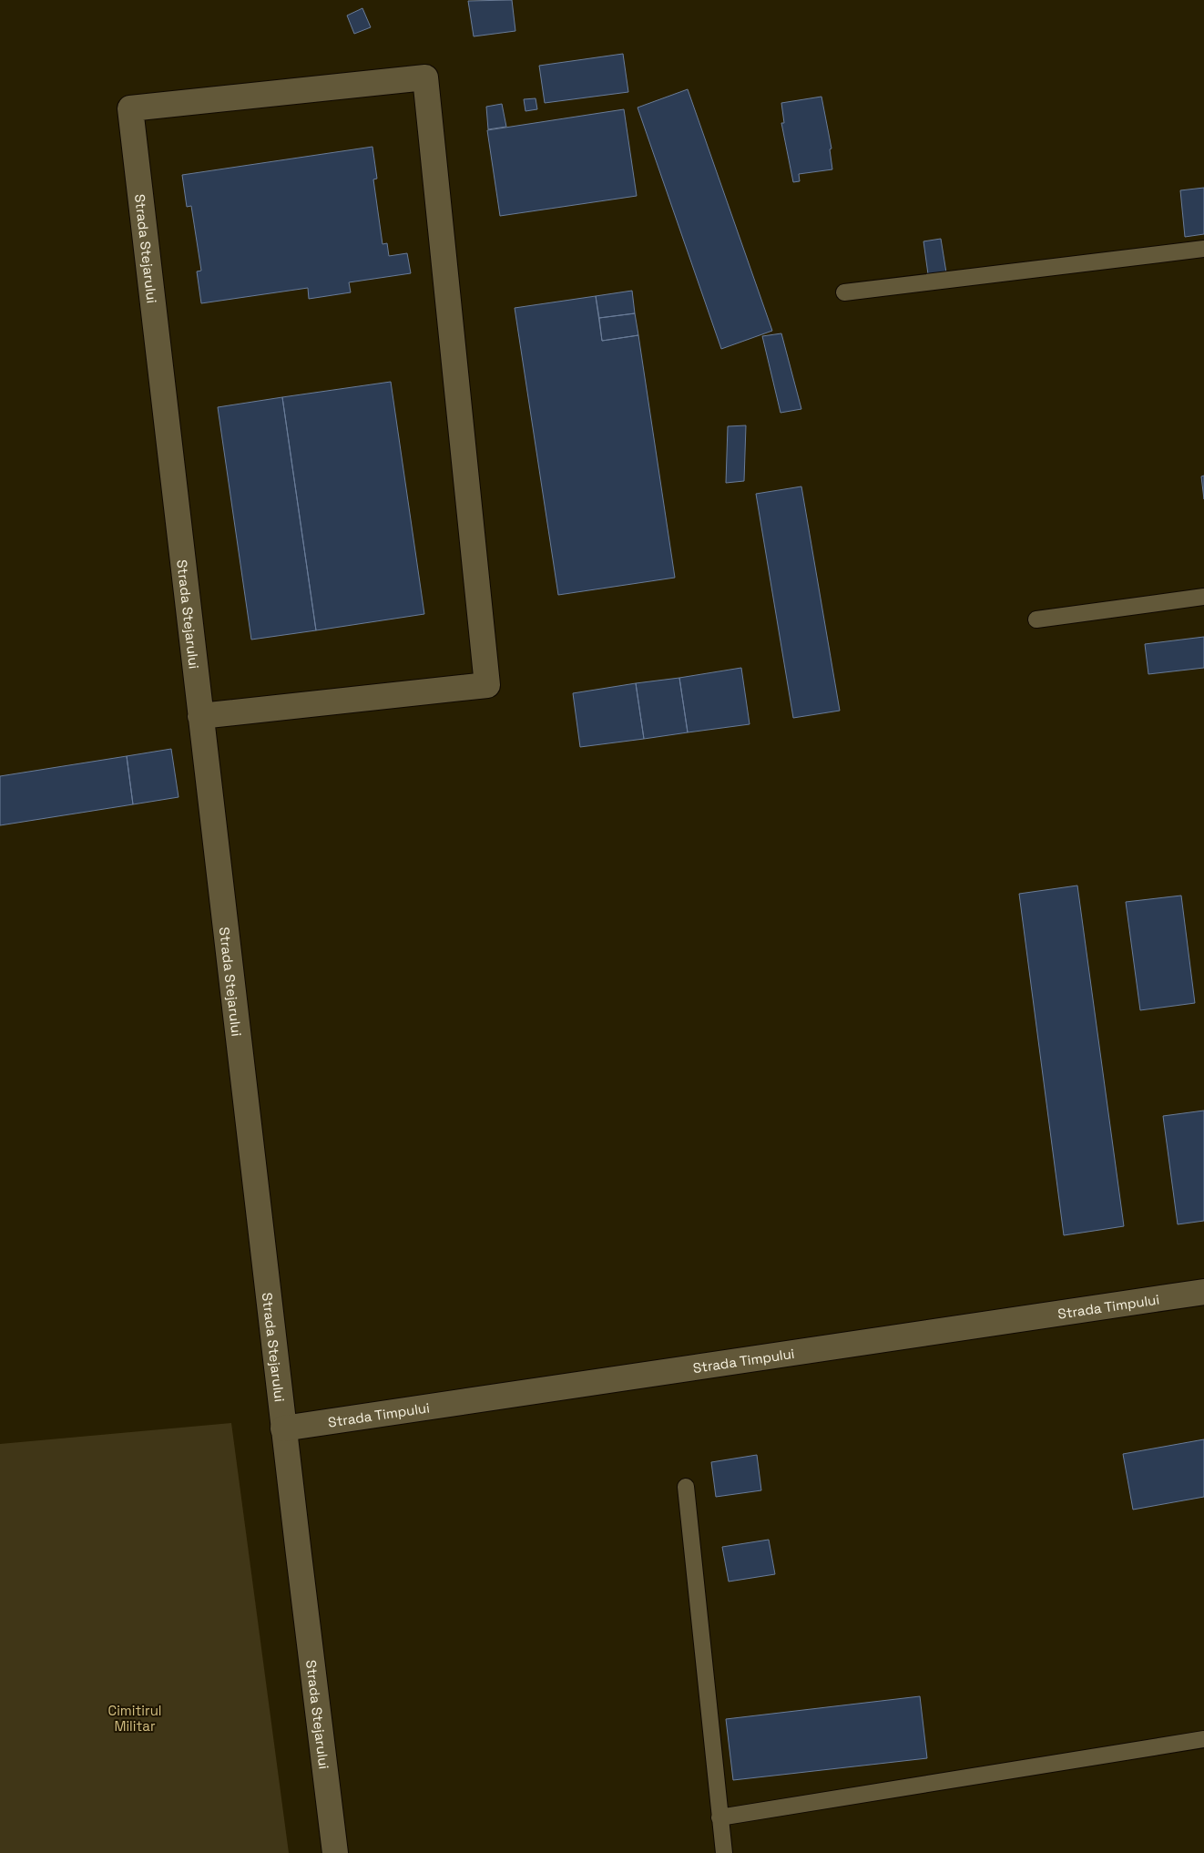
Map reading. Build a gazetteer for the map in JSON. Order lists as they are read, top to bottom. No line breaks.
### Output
{"streets":{"street":["Strada Stejarului","Strada Timpului"]},"crossings":[["Strada Stejarului","Strada Timpului"]],"parks":["Cimitirul Militar"]}
